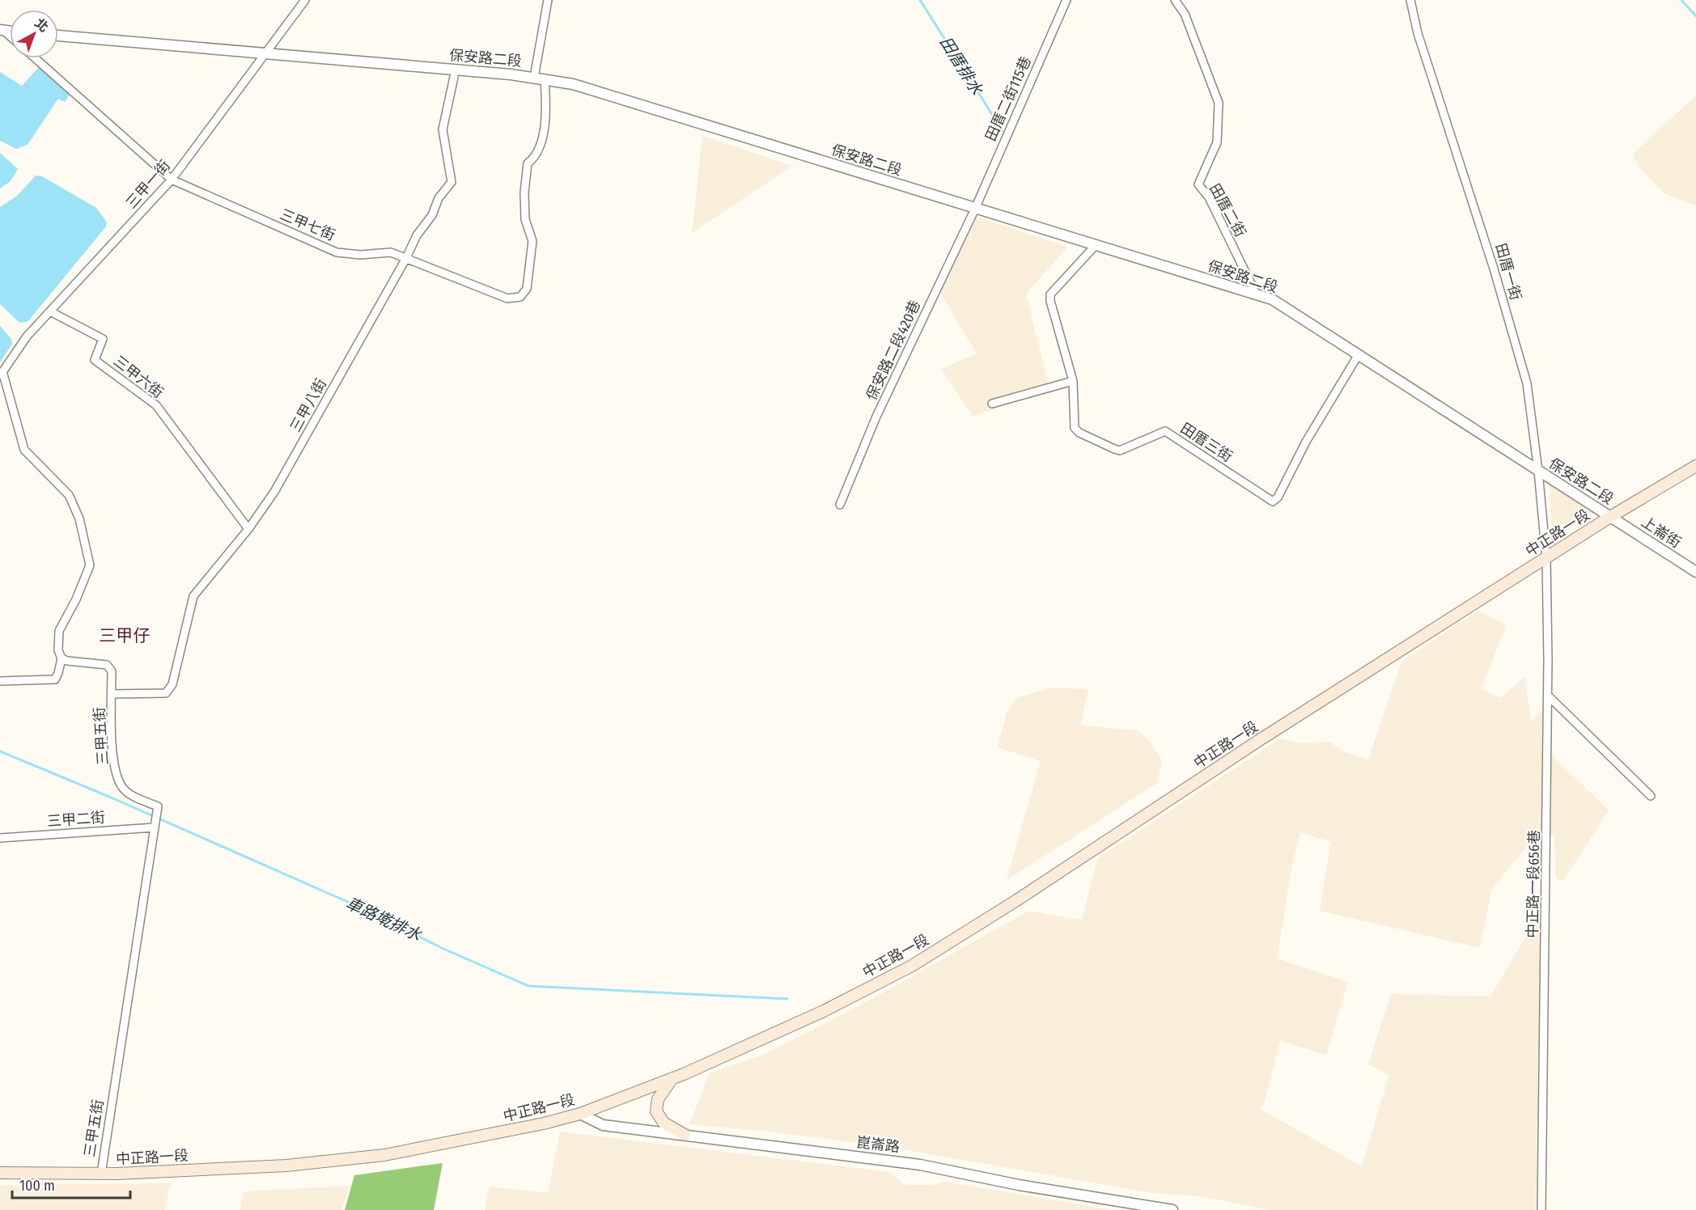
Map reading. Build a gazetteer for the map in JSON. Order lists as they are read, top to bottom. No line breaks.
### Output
{"streets":{"main road":["中正路一段"],"street":["保安路二段","田厝二街115巷","三甲一街","田厝二街","三甲七街","田厝一街","保安路二段420巷","三甲六街","三甲八街","田厝三街","上崙街","三甲五街","三甲二街","中正路一段656巷","崑崙路"]},"crossings":[["保安路二段","田厝二街115巷"],["保安路二段","三甲一街"],["保安路二段","田厝二街"],["保安路二段","三甲七街"],["保安路二段","田厝一街"],["保安路二段","保安路二段420巷"],["保安路二段","三甲八街"],["保安路二段","田厝三街"],["保安路二段","上崙街"],["保安路二段","中正路一段"],["田厝二街115巷","保安路二段420巷"],["三甲一街","三甲七街"],["三甲一街","三甲六街"],["三甲七街","三甲八街"],["田厝一街","中正路一段"],["田厝一街","中正路一段656巷"],["三甲六街","三甲八街"],["三甲八街","三甲五街"],["上崙街","中正路一段"],["中正路一段","三甲五街"],["中正路一段","中正路一段656巷"],["中正路一段","崑崙路"],["三甲五街","三甲二街"]],"districts":["三甲仔"],"water":["田厝排水","車路墘排水"],"scale_bar":"100 m","north":"top right"}
